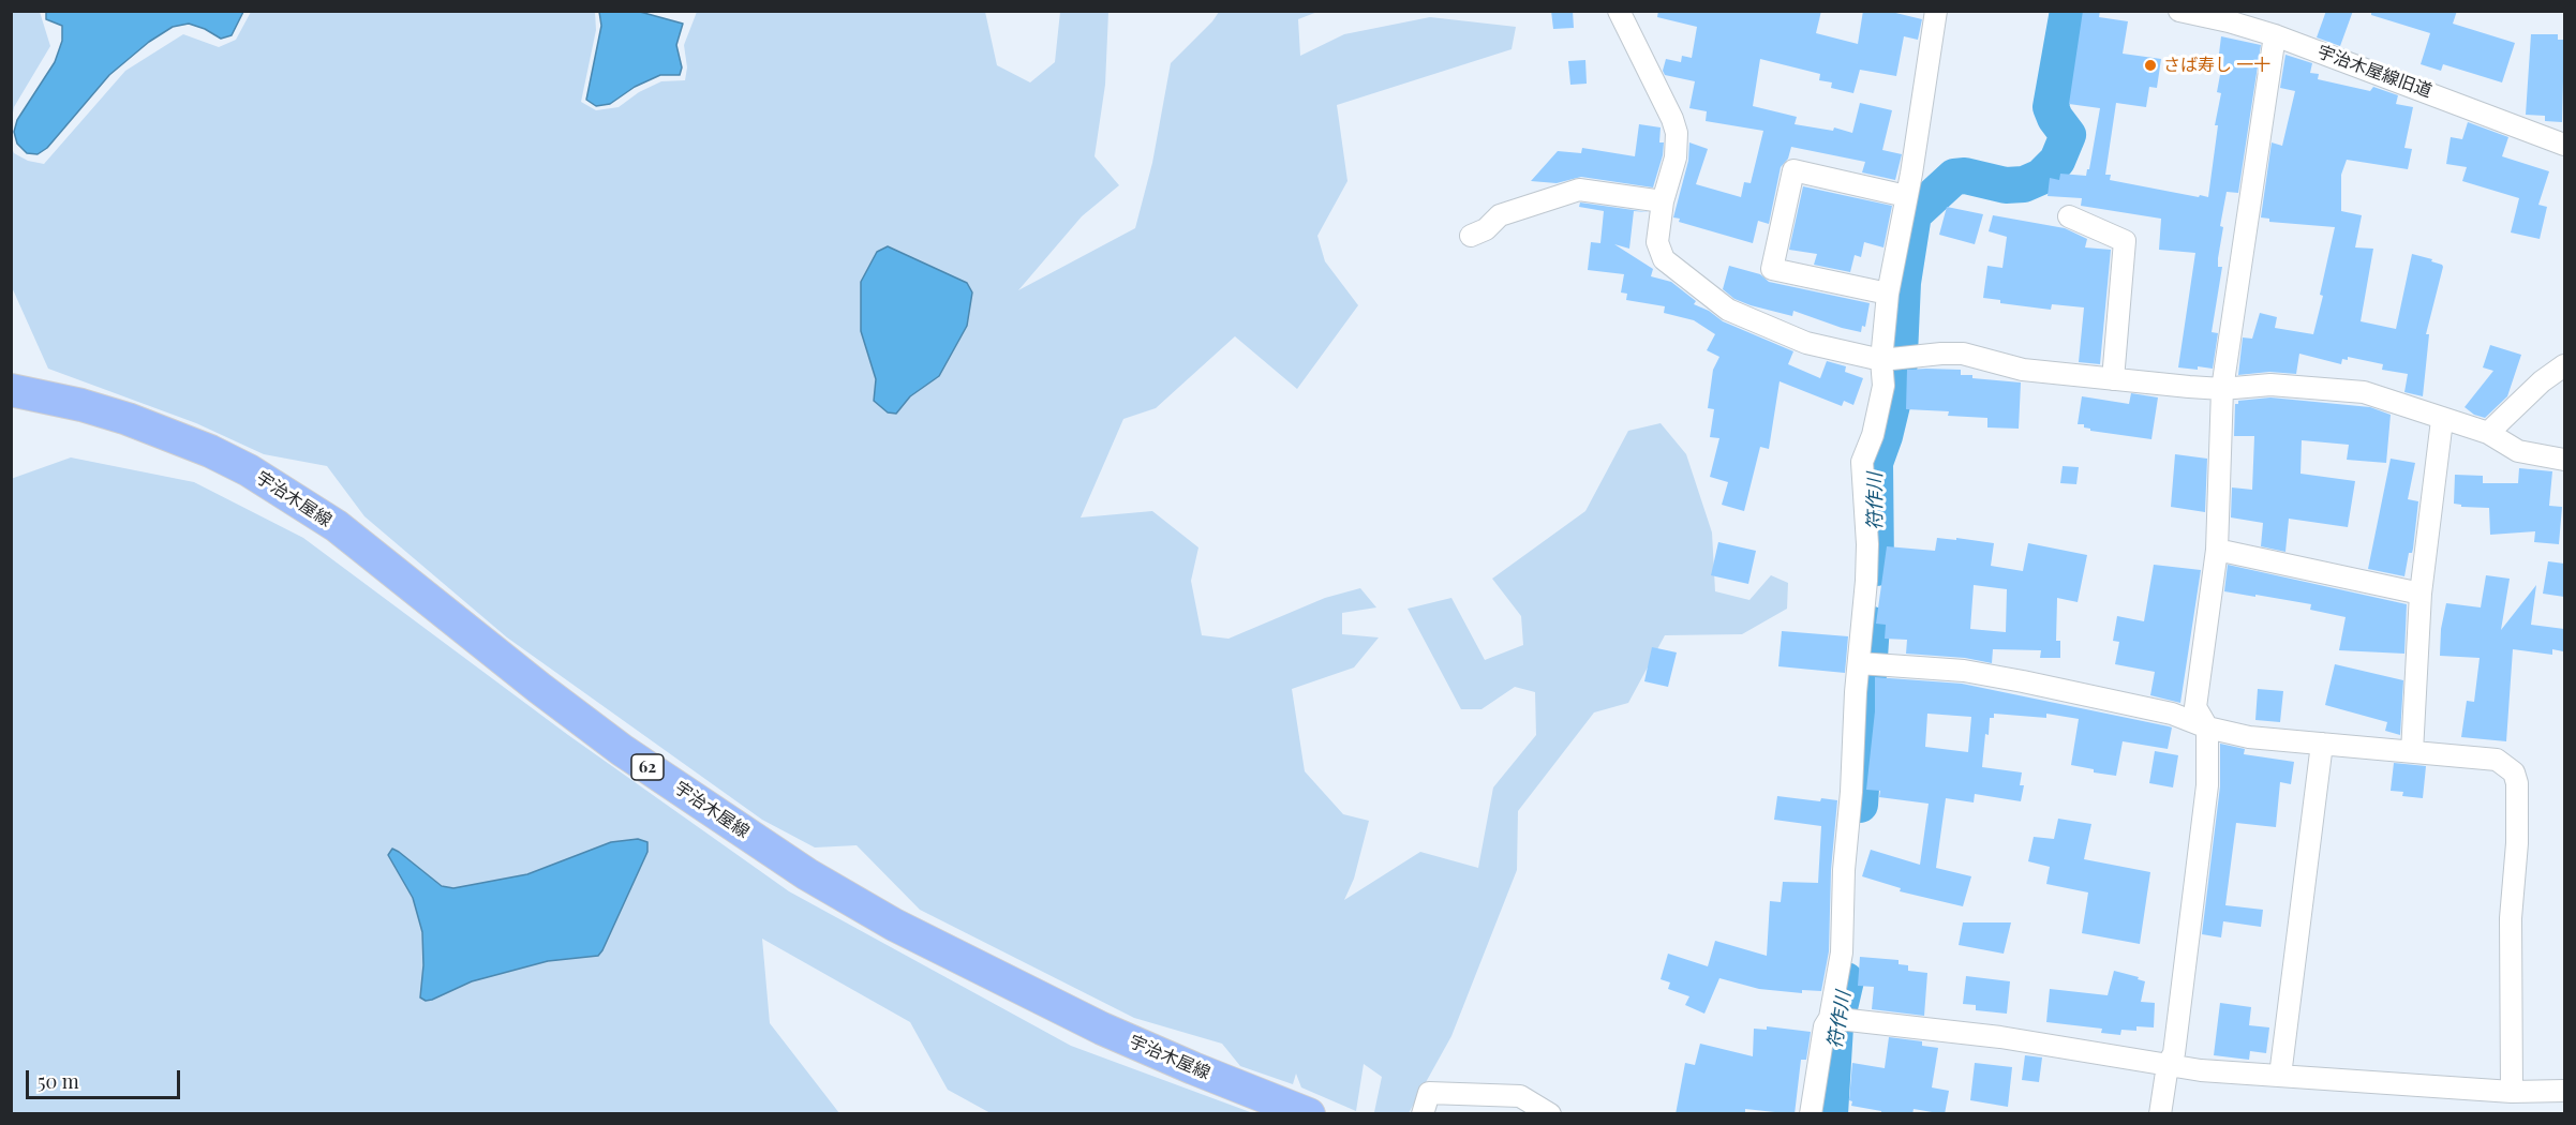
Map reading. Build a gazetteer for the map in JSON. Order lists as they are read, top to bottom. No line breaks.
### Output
{"streets":{"main road":["宇治木屋線","62"],"street":["宇治木屋線旧道"]},"water":["符作川"],"places":["さば寿し 一十"],"scale_bar":"50 m"}
